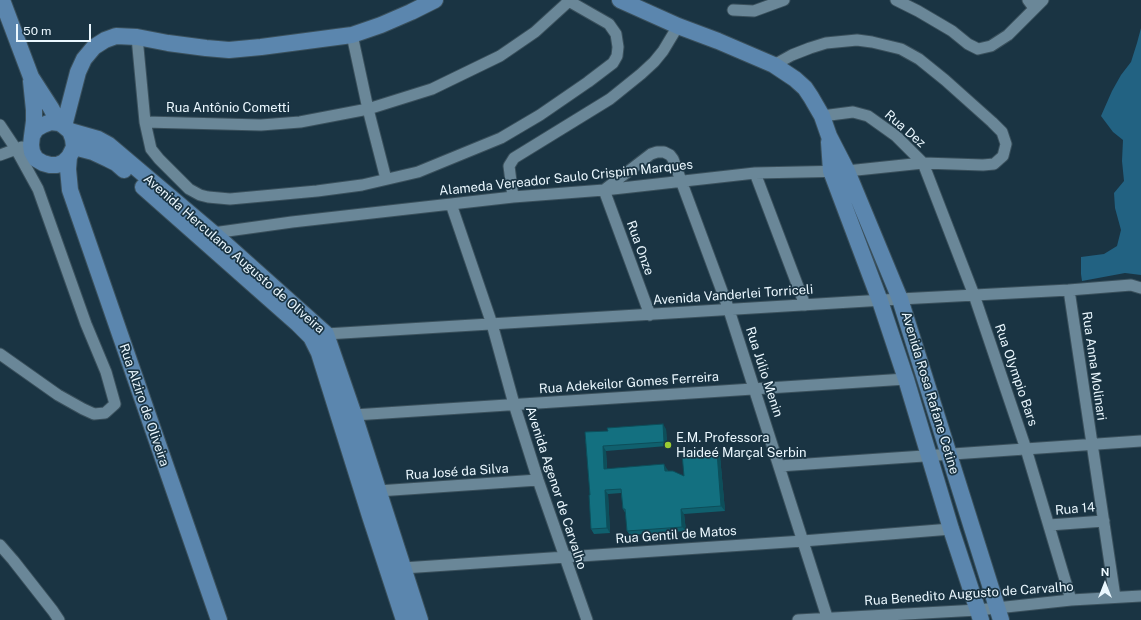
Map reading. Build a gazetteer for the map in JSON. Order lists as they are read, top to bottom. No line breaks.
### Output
{"streets":{"street":["Rua Antônio Cometti","Rua Dez","Alameda Vereador Saulo Crispim Marques","Rua Onze","Avenida Herculano Augusto de Oliveira","Avenida Vanderlei Torriceli","Rua Anna Molinari","Rua Júlio Menin","Rua Olympio Bars","Rua Adekeilor Gomes Ferreira","Avenida Rosa Rafane Cetine","Rua Alziro de Oliveira","Rua José da Silva","Avenida Agenor de Carvalho","Rua 14","Rua Gentil de Matos","Rua Benedito Augusto de Carvalho"]},"crossings":[["Rua Dez","Alameda Vereador Saulo Crispim Marques"],["Rua Dez","Rua Olympio Bars"],["Alameda Vereador Saulo Crispim Marques","Rua Onze"],["Alameda Vereador Saulo Crispim Marques","Avenida Herculano Augusto de Oliveira"],["Alameda Vereador Saulo Crispim Marques","Rua Júlio Menin"],["Alameda Vereador Saulo Crispim Marques","Rua Olympio Bars"],["Alameda Vereador Saulo Crispim Marques","Avenida Rosa Rafane Cetine"],["Alameda Vereador Saulo Crispim Marques","Avenida Agenor de Carvalho"],["Rua Onze","Avenida Vanderlei Torriceli"],["Rua Onze","Rua Júlio Menin"],["Avenida Herculano Augusto de Oliveira","Avenida Vanderlei Torriceli"],["Avenida Herculano Augusto de Oliveira","Rua Adekeilor Gomes Ferreira"],["Avenida Herculano Augusto de Oliveira","Rua Alziro de Oliveira"],["Avenida Herculano Augusto de Oliveira","Rua José da Silva"],["Avenida Herculano Augusto de Oliveira","Rua Gentil de Matos"],["Avenida Vanderlei Torriceli","Rua Anna Molinari"],["Avenida Vanderlei Torriceli","Rua Júlio Menin"],["Avenida Vanderlei Torriceli","Rua Olympio Bars"],["Avenida Vanderlei Torriceli","Avenida Rosa Rafane Cetine"],["Avenida Vanderlei Torriceli","Avenida Agenor de Carvalho"],["Rua Anna Molinari","Rua 14"],["Rua Anna Molinari","Rua Benedito Augusto de Carvalho"],["Rua Júlio Menin","Rua Adekeilor Gomes Ferreira"],["Rua Júlio Menin","Rua Gentil de Matos"],["Rua Júlio Menin","Rua Benedito Augusto de Carvalho"],["Rua Olympio Bars","Rua 14"],["Rua Olympio Bars","Rua Benedito Augusto de Carvalho"],["Rua Adekeilor Gomes Ferreira","Avenida Rosa Rafane Cetine"],["Rua Adekeilor Gomes Ferreira","Avenida Agenor de Carvalho"],["Avenida Rosa Rafane Cetine","Rua Gentil de Matos"],["Avenida Rosa Rafane Cetine","Rua Benedito Augusto de Carvalho"],["Rua José da Silva","Avenida Agenor de Carvalho"],["Avenida Agenor de Carvalho","Rua Gentil de Matos"]],"places":["E.M. Professora Haideé Marçal Serbin"],"scale_bar":"50 m","north":"top"}
